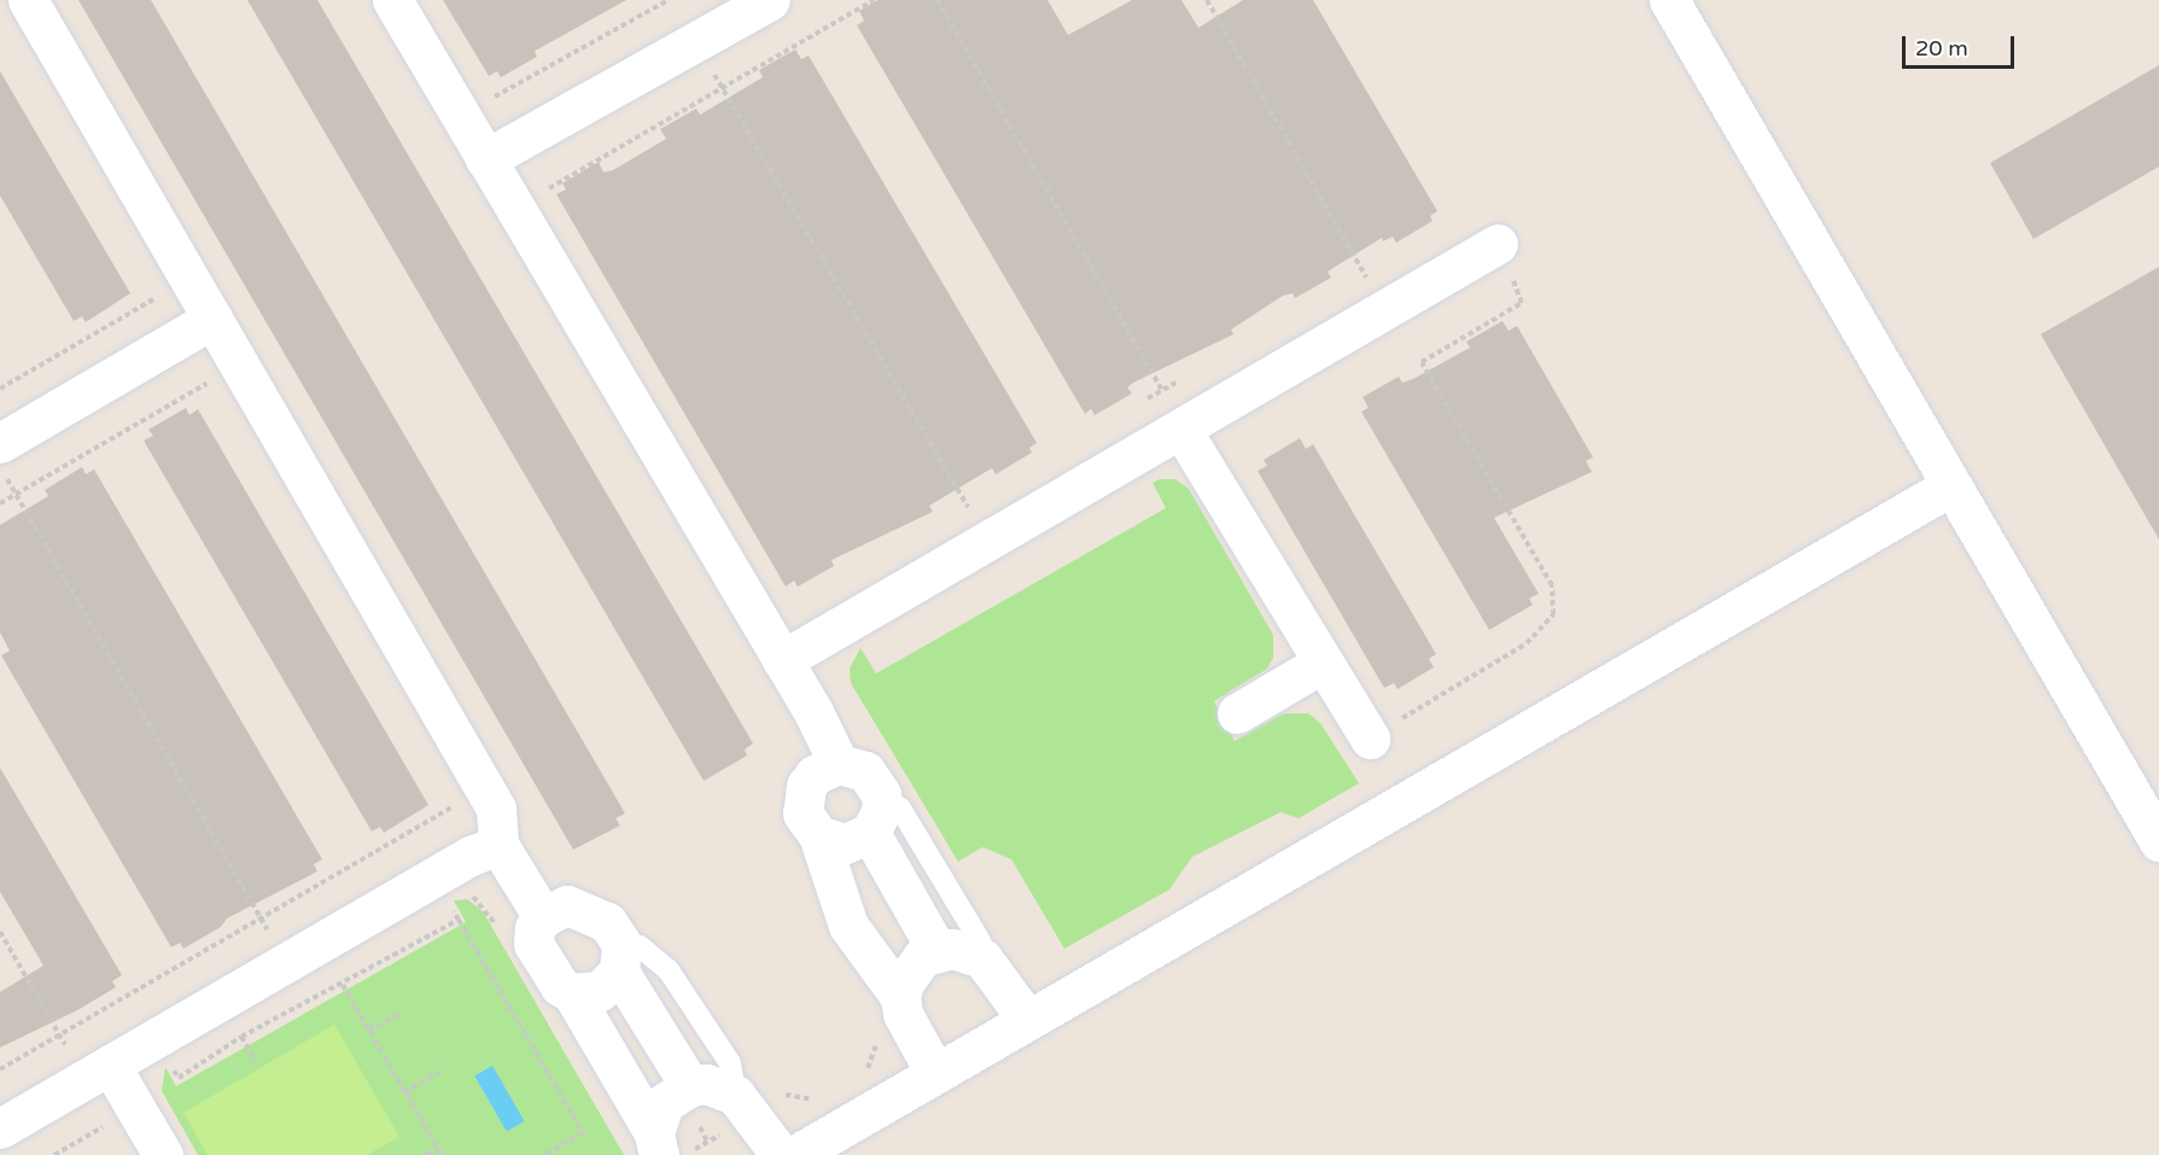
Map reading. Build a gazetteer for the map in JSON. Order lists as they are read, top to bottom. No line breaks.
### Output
{"scale_bar":"20 m"}
